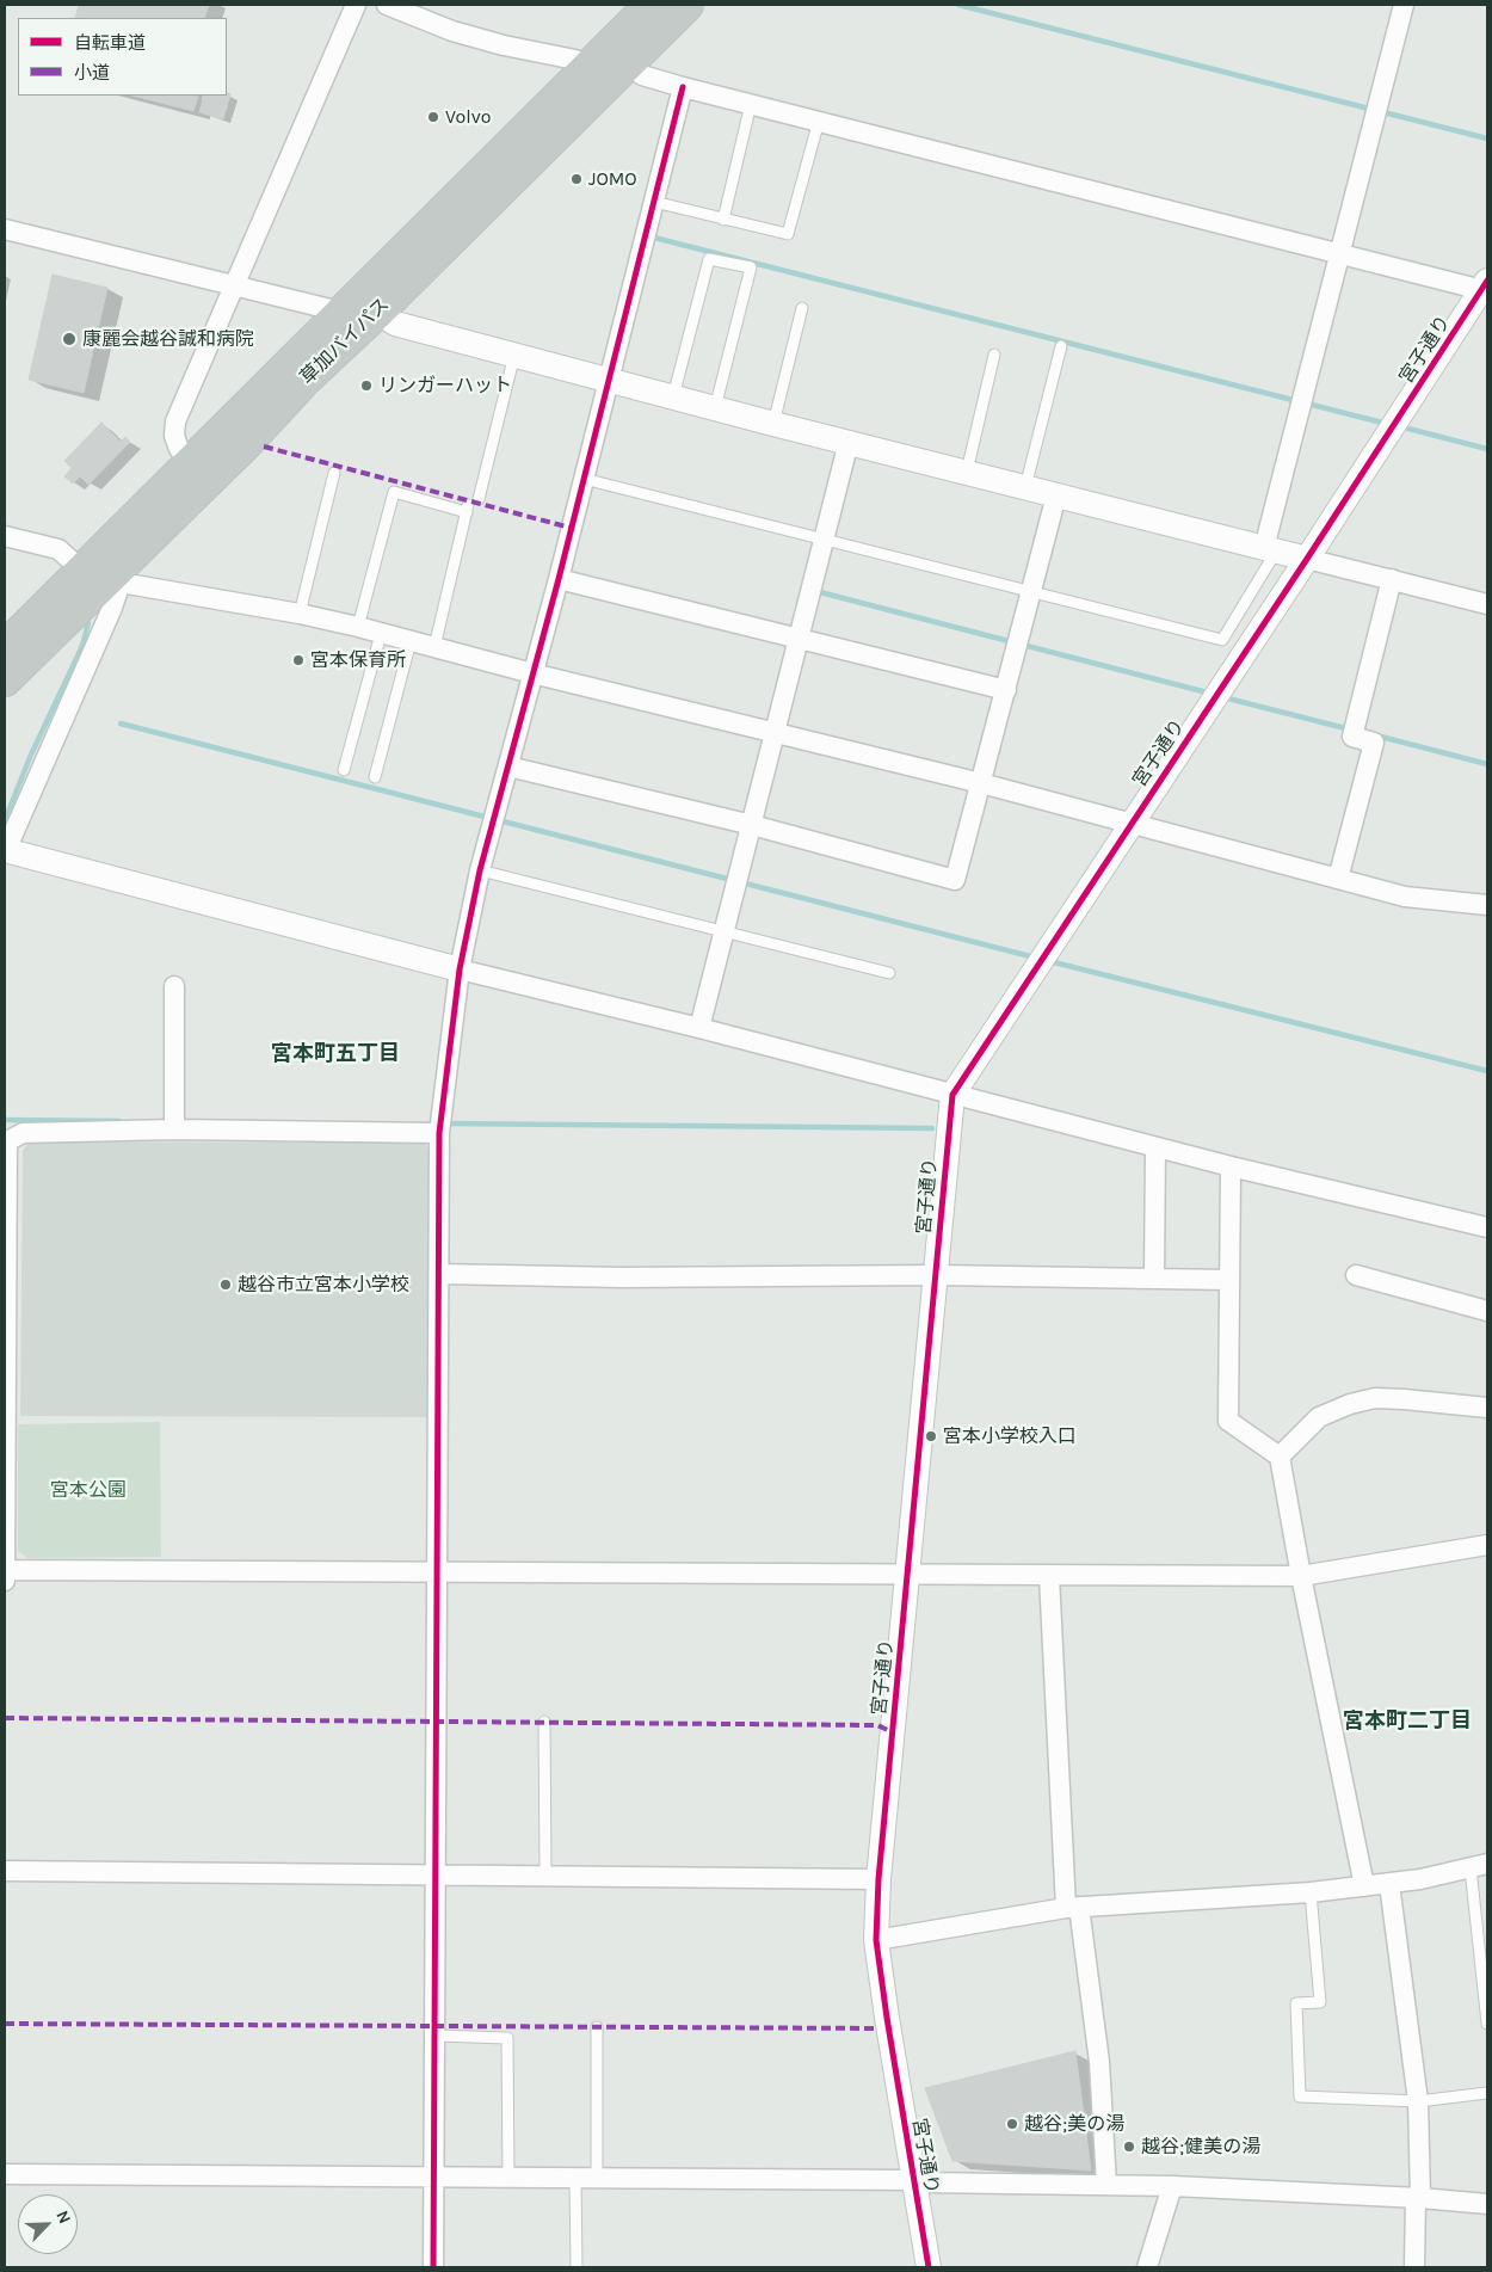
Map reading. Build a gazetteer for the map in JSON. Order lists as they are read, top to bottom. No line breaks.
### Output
{"streets":{"highway":["草加バイパス"],"street":["宮子通り"]},"districts":["宮本町五丁目","宮本町二丁目"],"parks":["宮本公園"],"places":["Volvo","JOMO","康麗会越谷誠和病院","リンガーハット","宮本保育所","越谷市立宮本小学校","宮本小学校入口","越谷;美の湯","越谷;健美の湯"],"legend":["自転車道","小道"],"north":"top right"}
